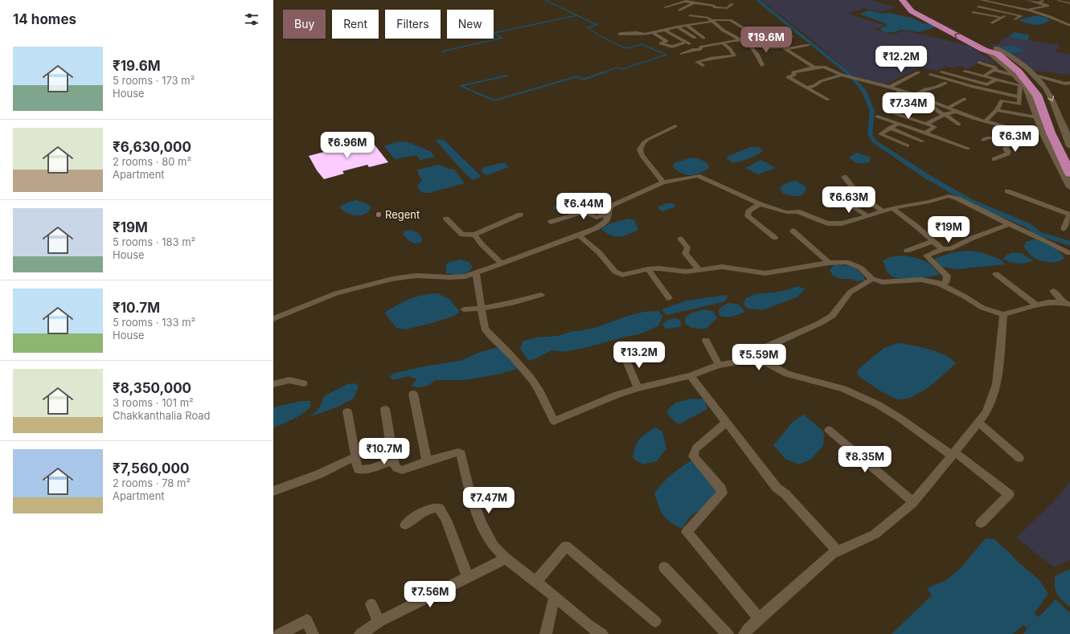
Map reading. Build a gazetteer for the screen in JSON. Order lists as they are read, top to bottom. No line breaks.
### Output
{"places":["Regent"],"page":{"heading":"14 homes","chip":["Buy","Rent","Filters","New"],"price":["₹19.6M","₹12.2M","₹7.34M","₹6.3M","₹6.96M","₹6.63M","₹6.44M","₹19M","₹13.2M","₹5.59M","₹10.7M","₹8.35M","₹7.47M","₹7.56M"],"list":[{"name":"₹19.6M","note":"5 rooms · 173 m² · House"},{"name":"₹6,630,000","note":"2 rooms · 80 m² · Apartment"},{"name":"₹19M","note":"5 rooms · 183 m² · House"},{"name":"₹10.7M","note":"5 rooms · 133 m² · House"},{"name":"₹8,350,000","note":"3 rooms · 101 m² · Chakkanthalia Road"},{"name":"₹7,560,000","note":"2 rooms · 78 m² · Apartment"}]}}
